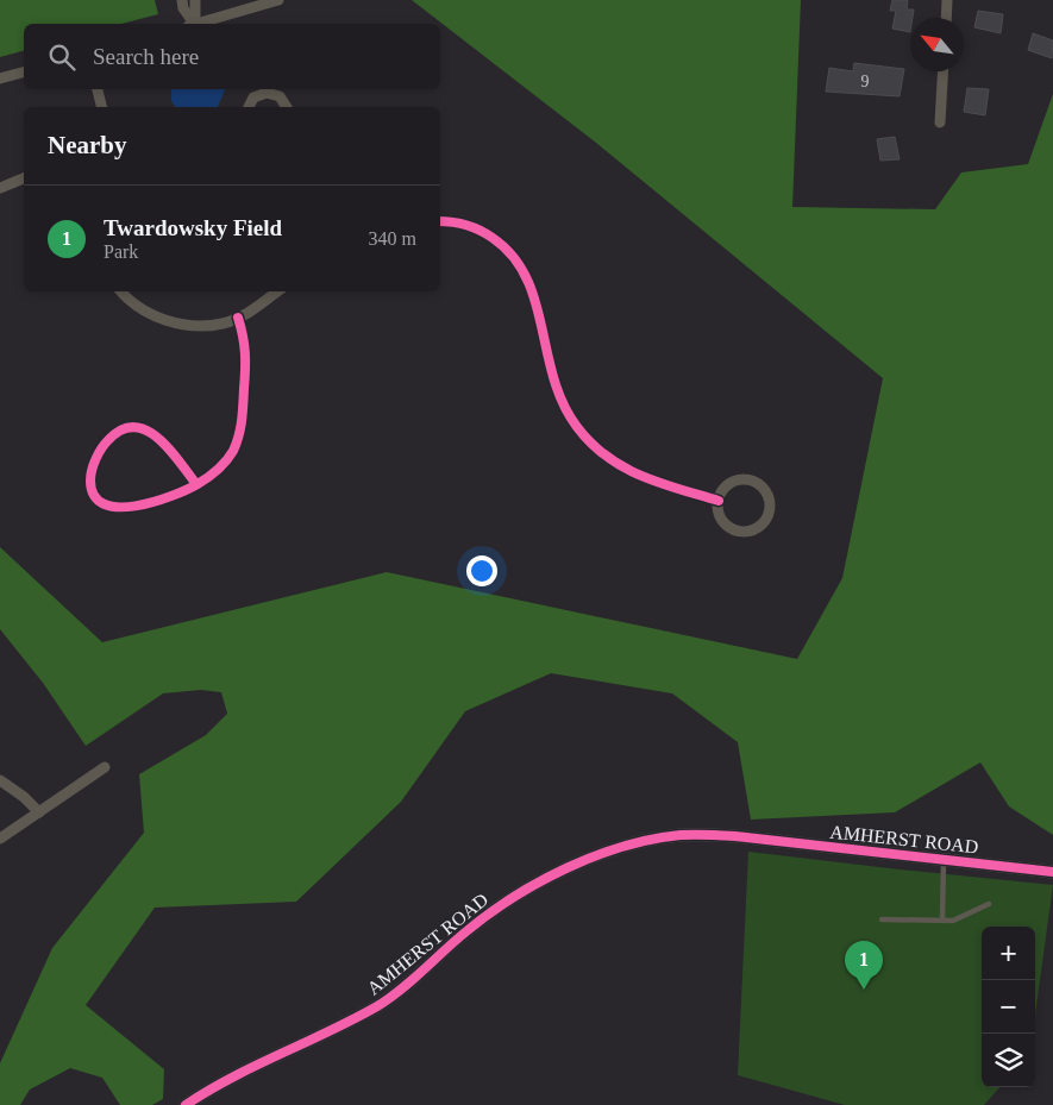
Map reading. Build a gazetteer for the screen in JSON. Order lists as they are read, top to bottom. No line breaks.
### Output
{"streets":{"street":["AMHERST ROAD"]},"house_numbers":["9"],"north":"top left","page":{"search":"Search here","heading":"Nearby","list":[{"mark":"1","name":"Twardowsky Field","note":"Park","value":"340 m"}],"map_buttons":["+","−"],"pins":"1"}}
